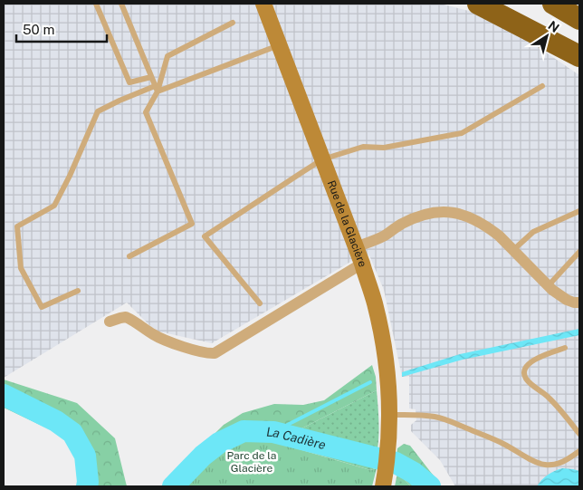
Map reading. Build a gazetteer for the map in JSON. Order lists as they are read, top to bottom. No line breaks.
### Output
{"streets":{"street":["Rue de la Glacière"]},"water":["La Cadière"],"parks":["Parc de la Glacière"],"scale_bar":"50 m","north":"top right"}
